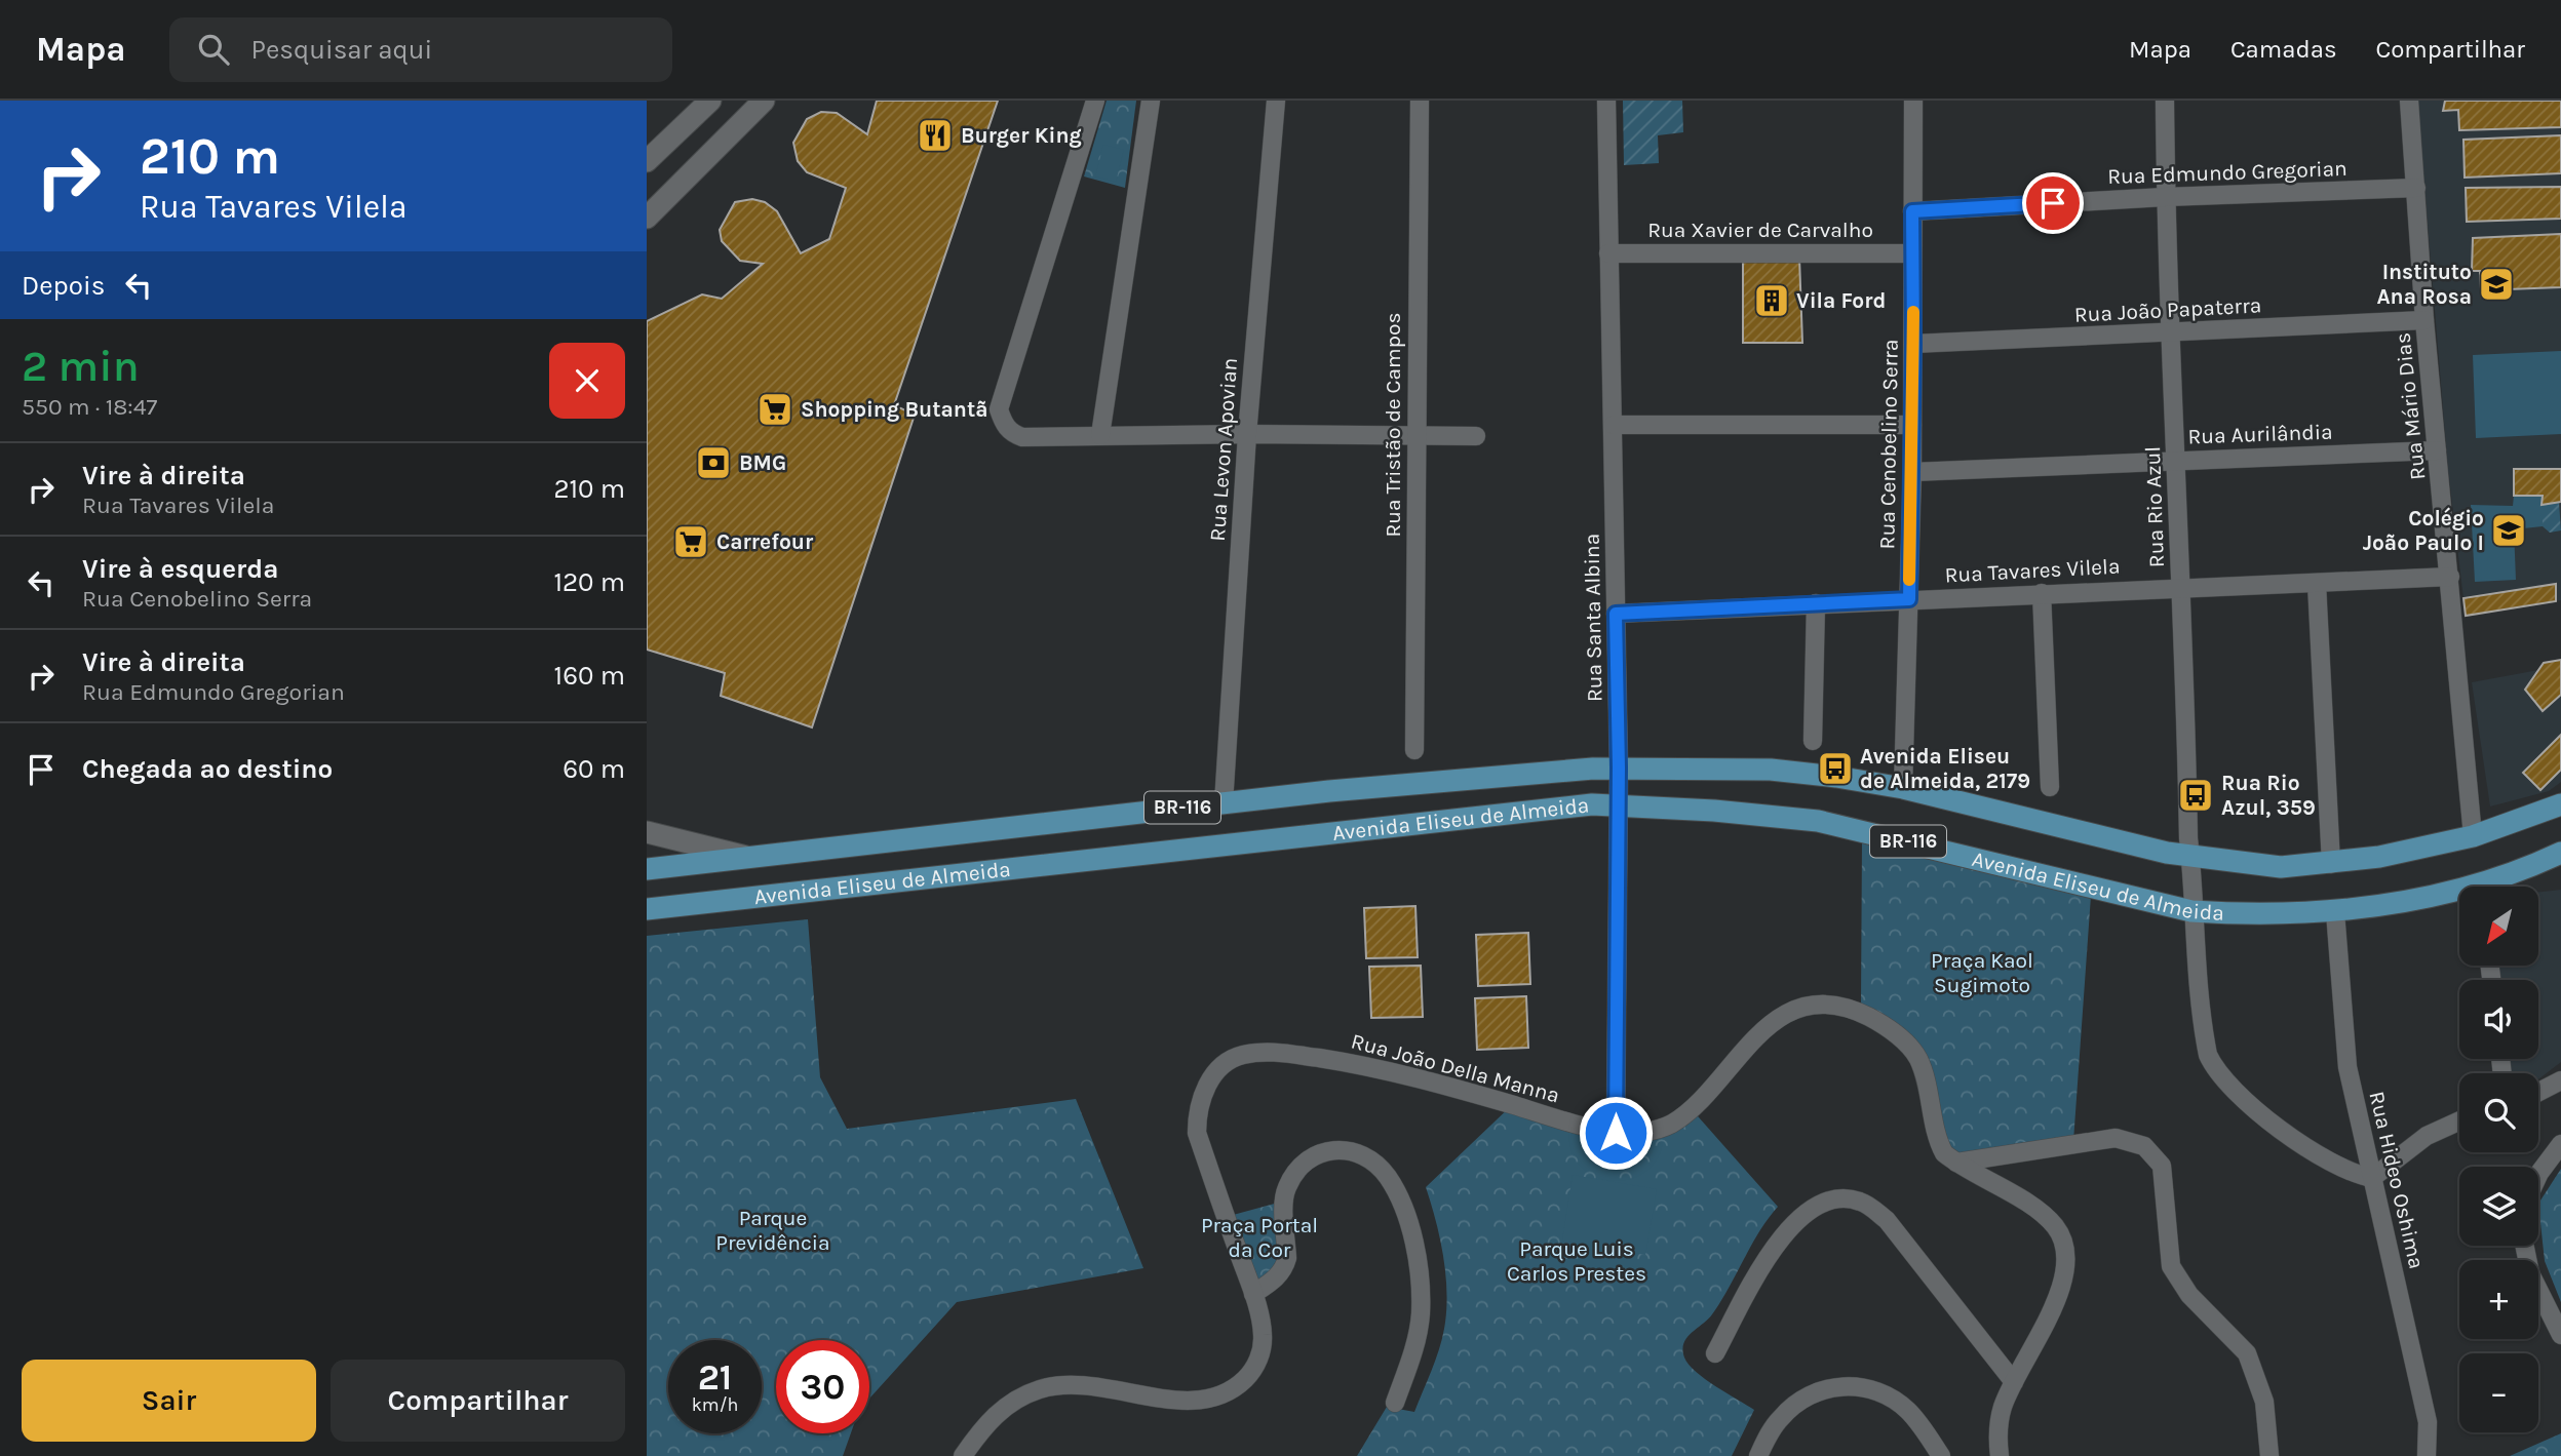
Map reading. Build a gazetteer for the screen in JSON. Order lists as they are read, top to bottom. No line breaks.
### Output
{"streets":{"main road":["BR-116","Avenida Eliseu de Almeida"],"street":["Rua Edmundo Gregorian","Rua Xavier de Carvalho","Rua João Papaterra","Rua Mário Dias","Rua Tristão de Campos","Rua Aurilândia","Rua Cenobelino Serra","Rua Levon Apovian","Rua Rio Azul","Rua Tavares Vilela","Rua Santa Albina","Rua João Della Manna","Rua Hideo Oshima"]},"crossings":[["Rua Edmundo Gregorian","Rua Mário Dias"],["Rua Edmundo Gregorian","Rua Cenobelino Serra"],["Rua Edmundo Gregorian","Rua Rio Azul"],["Rua Xavier de Carvalho","Rua Cenobelino Serra"],["Rua Xavier de Carvalho","Rua Santa Albina"],["Rua João Papaterra","Rua Mário Dias"],["Rua João Papaterra","Rua Cenobelino Serra"],["Rua João Papaterra","Rua Rio Azul"],["Rua Mário Dias","Rua Aurilândia"],["Rua Mário Dias","Rua Tavares Vilela"],["Rua Mário Dias","Avenida Eliseu de Almeida"],["Rua Aurilândia","Rua Cenobelino Serra"],["Rua Aurilândia","Rua Rio Azul"],["Rua Cenobelino Serra","Rua Tavares Vilela"],["Rua Cenobelino Serra","Avenida Eliseu de Almeida"],["Rua Levon Apovian","Avenida Eliseu de Almeida"],["Rua Rio Azul","Rua Tavares Vilela"],["Rua Rio Azul","Avenida Eliseu de Almeida"],["Rua Rio Azul","Rua Hideo Oshima"],["Rua Tavares Vilela","Rua Santa Albina"],["Rua Santa Albina","Avenida Eliseu de Almeida"],["Rua Santa Albina","Rua João Della Manna"],["Avenida Eliseu de Almeida","Rua Hideo Oshima"]],"parks":["Praça Kaol Sugimoto","Parque Previdência","Praça Portal da Cor","Parque Luis Carlos Prestes"],"places":{"restaurant":["Burger King"],"school or university":["Instituto Ana Rosa","Colégio João Paulo I"],"building":["Vila Ford"],"supermarket":["Shopping Butantã","Carrefour"],"bank":["BMG"],"bus stop":["Avenida Eliseu de Almeida, 2179","Rua Rio Azul, 359"]},"north":"bottom left","page":{"header":"Mapa","search":"Pesquisar aqui","nav":["Mapa","Camadas","Compartilhar"],"turn":["210 m","Rua Tavares Vilela"],"then":"Depois","heading":["2 min","550 m · 18:47"],"list":[{"name":"Vire à direita","note":"Rua Tavares Vilela","value":"210 m"},{"name":"Vire à esquerda","note":"Rua Cenobelino Serra","value":"120 m"},{"name":"Vire à direita","note":"Rua Edmundo Gregorian","value":"160 m"},{"name":"Chegada ao destino","value":"60 m"}],"map_buttons":["+","−"],"speed":"21 km/h","limit":"30","buttons":["Sair","Compartilhar"]}}
